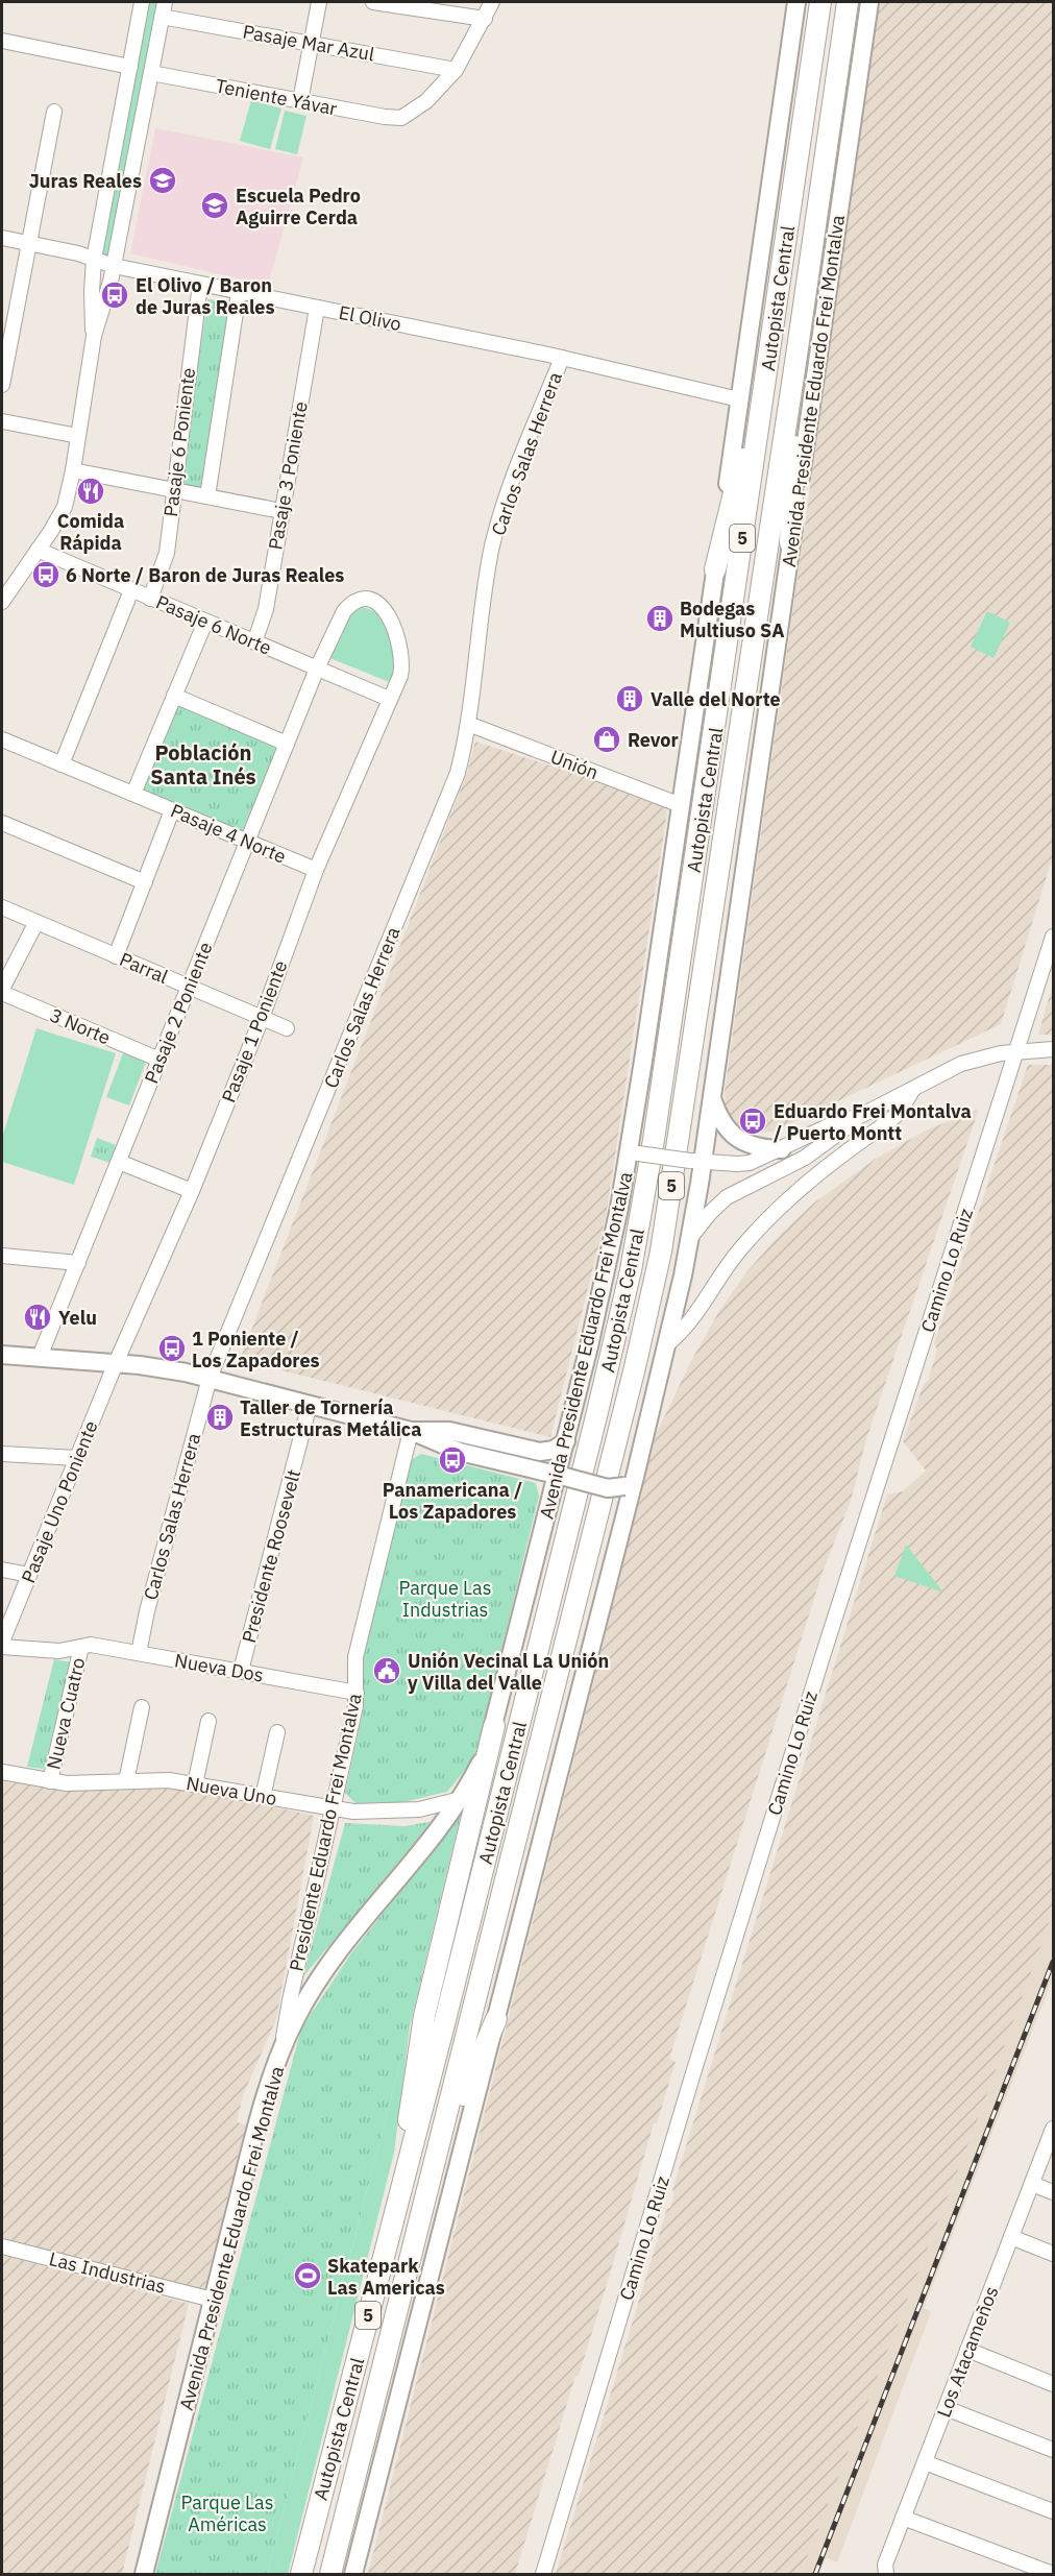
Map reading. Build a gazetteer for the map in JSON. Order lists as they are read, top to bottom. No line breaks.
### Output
{"streets":{"highway":["Autopista Central","5"],"main road":["Avenida Presidente Eduardo Frei Montalva"],"street":["Pasaje Mar Azul","Teniente Yávar","El Olivo","Pasaje 6 Poniente","Carlos Salas Herrera","Pasaje 3 Poniente","Pasaje 6 Norte","Unión","Pasaje 4 Norte","Parral","Pasaje 2 Poniente","3 Norte","Pasaje 1 Poniente","Camino Lo Ruiz","Pasaje Uno Poniente","Presidente Roosevelt","Nueva Dos","Nueva Cuatro","Nueva Uno","Presidente Eduardo Frei Montalva","Las Industrias","Los Atacameños"]},"crossings":[["Pasaje Mar Azul","Teniente Yávar"],["El Olivo","Avenida Presidente Eduardo Frei Montalva"],["El Olivo","Pasaje 6 Poniente"],["El Olivo","Carlos Salas Herrera"],["El Olivo","Pasaje 3 Poniente"],["Avenida Presidente Eduardo Frei Montalva","Unión"],["Avenida Presidente Eduardo Frei Montalva","Nueva Uno"],["Avenida Presidente Eduardo Frei Montalva","Presidente Eduardo Frei Montalva"],["Avenida Presidente Eduardo Frei Montalva","Las Industrias"],["Pasaje 6 Poniente","Pasaje 6 Norte"],["Carlos Salas Herrera","Unión"],["Carlos Salas Herrera","Nueva Dos"],["Pasaje 3 Poniente","Pasaje 6 Norte"],["Pasaje 6 Norte","Pasaje 2 Poniente"],["Pasaje 6 Norte","Pasaje 1 Poniente"],["Pasaje 4 Norte","Pasaje 2 Poniente"],["Pasaje 4 Norte","Pasaje 1 Poniente"],["Parral","Pasaje 2 Poniente"],["Parral","Pasaje 1 Poniente"],["Pasaje 2 Poniente","3 Norte"],["Pasaje 2 Poniente","Pasaje 1 Poniente"],["Pasaje 1 Poniente","Pasaje Uno Poniente"],["Presidente Roosevelt","Nueva Dos"],["Nueva Dos","Nueva Cuatro"],["Nueva Dos","Presidente Eduardo Frei Montalva"],["Nueva Cuatro","Nueva Uno"],["Nueva Uno","Presidente Eduardo Frei Montalva"]],"districts":["Población Santa Inés"],"parks":["Parque Las Industrias","Parque Las Américas"],"places":{"school or university":["Juras Reales","Escuela Pedro Aguirre Cerda"],"bus stop":["El Olivo / Baron de Juras Reales","6 Norte / Baron de Juras Reales","Eduardo Frei Montalva / Puerto Montt","1 Poniente / Los Zapadores","Panamericana / Los Zapadores"],"restaurant":["Comida Rápida","Yelu"],"building":["Bodegas Multiuso SA","Valle del Norte","Taller de Tornería Estructuras Metálica"],"shop":["Revor"],"public building":["Unión Vecinal La Unión y Villa del Valle"],"sports":["Skatepark Las Americas"]}}
